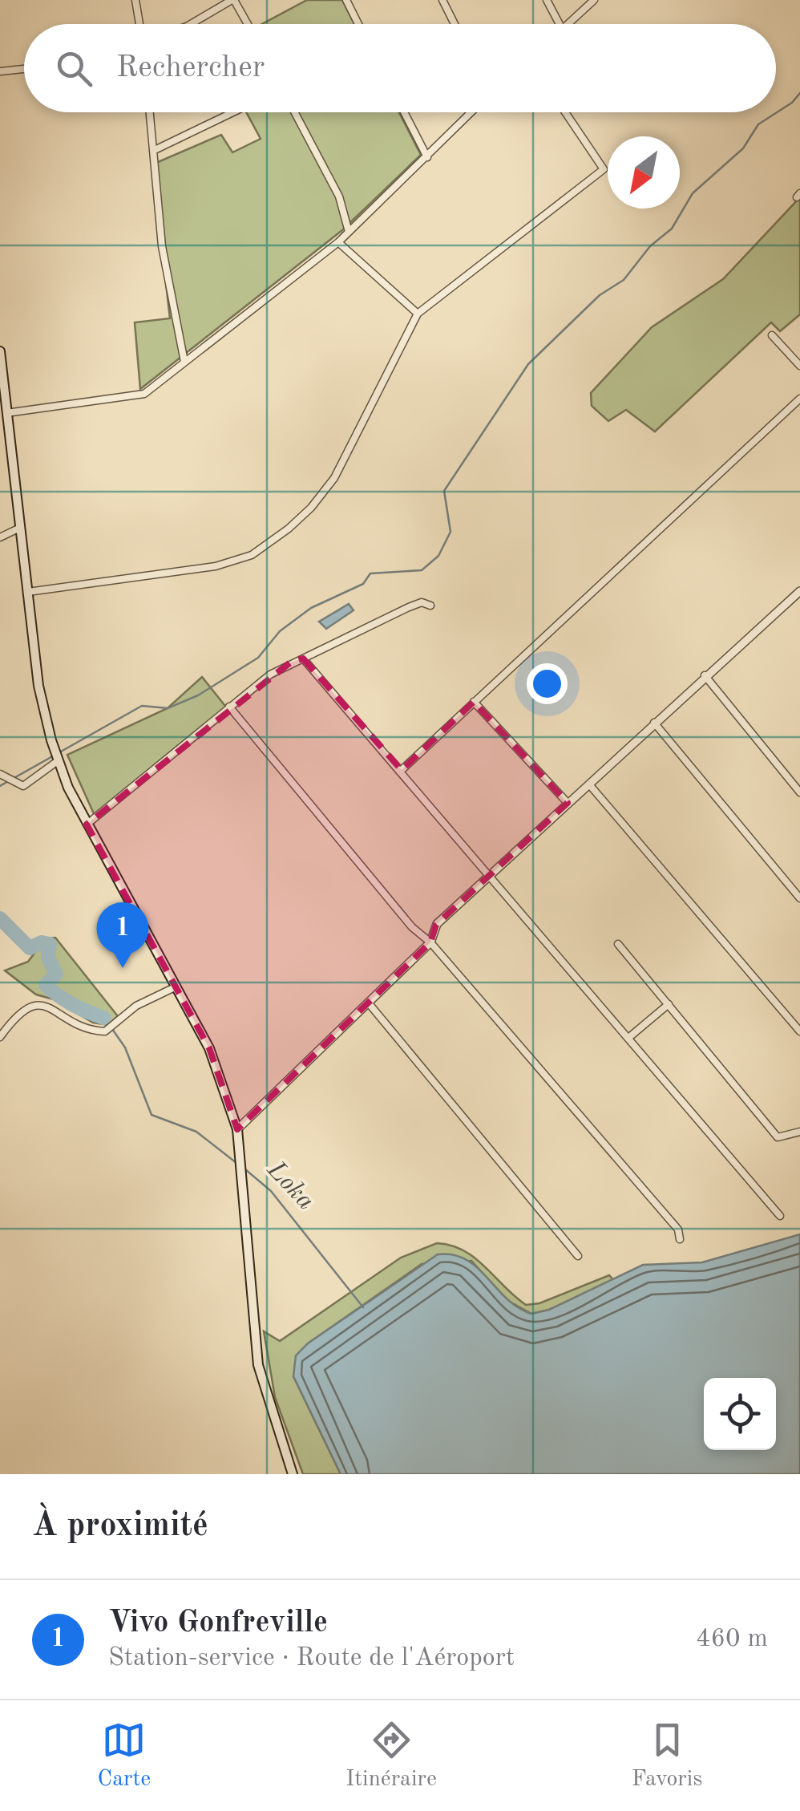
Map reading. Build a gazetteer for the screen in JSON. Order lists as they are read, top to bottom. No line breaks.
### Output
{"water":["Loka"],"north":"bottom left","page":{"search":"Rechercher","pins":"1","heading":"À proximité","list":[{"mark":"1","name":"Vivo Gonfreville","note":"Station-service · Route de l'Aéroport","value":"460 m"}],"nav":["Carte","Itinéraire","Favoris"]}}
